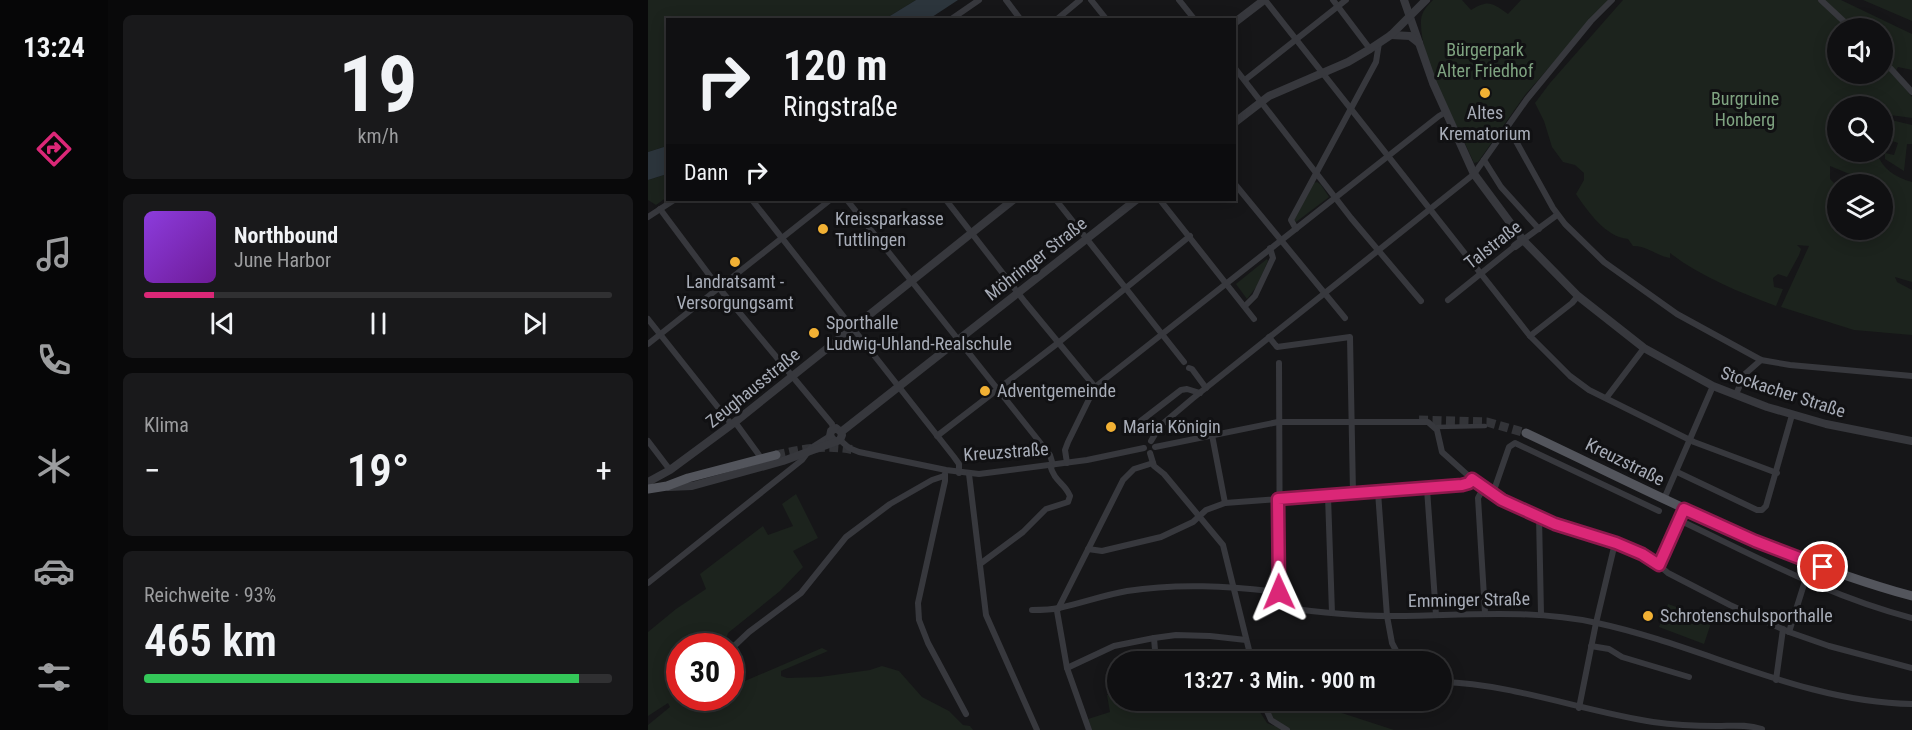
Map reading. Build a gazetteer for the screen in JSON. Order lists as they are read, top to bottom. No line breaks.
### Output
{"streets":{"main road":["Kreuzstraße"],"street":["Talstraße","Möhringer Straße","Zeughausstraße","Stockacher Straße","Emminger Straße"]},"crossings":[["Talstraße","Stockacher Straße"],["Möhringer Straße","Kreuzstraße"]],"parks":["Bürgerpark Alter Friedhof","Burgruine Honberg"],"places":["Altes Krematorium","Kreissparkasse Tuttlingen","Landratsamt - Versorgungsamt","Sporthalle Ludwig-Uhland-Realschule","Adventgemeinde","Maria Königin","Schrotenschulsporthalle"],"page":{"tabs":"13:24","tile":[["19","km/h"],"Klima",["Reichweite · 93%","465 km"]],"turn":["120 m","Ringstraße"],"then":"Dann","song":["Northbound","June Harbor"],"heat":["−","19°","+"],"limit":"30","trip":"13:27 · 3 Min. · 900 m"}}
